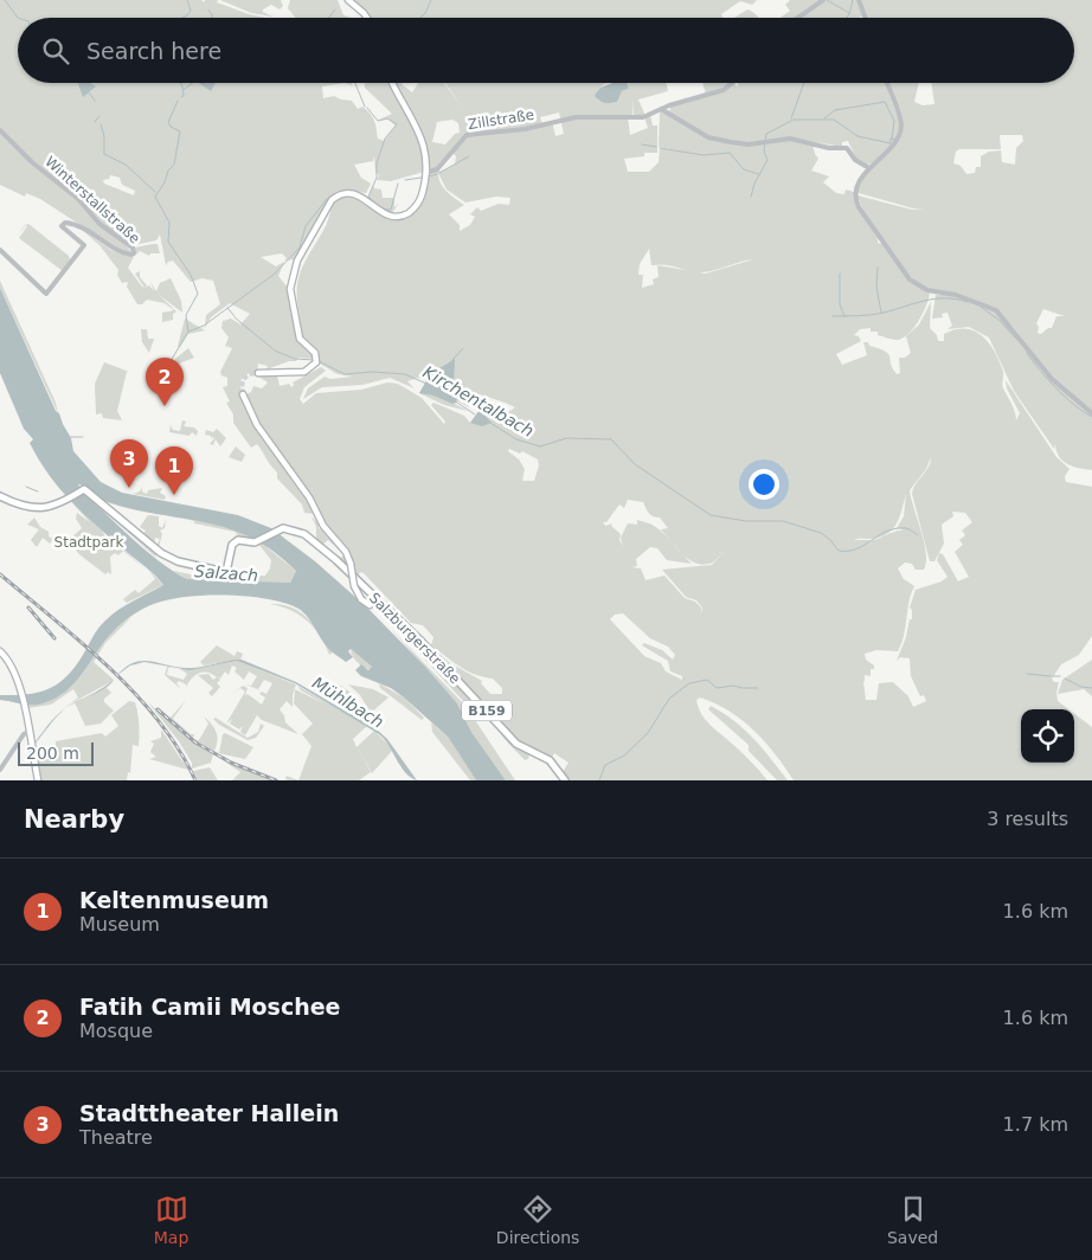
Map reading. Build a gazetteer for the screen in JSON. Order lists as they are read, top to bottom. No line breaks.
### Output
{"streets":{"main road":["Salzburgerstraße","B159"],"street":["Zillstraße","Winterstallstraße"]},"crossings":[["Salzburgerstraße","B159"]],"water":["Kirchentalbach","Salzach","Mühlbach"],"parks":["Stadtpark"],"scale_bar":"200 m","page":{"search":"Search here","pins":["2","3","1"],"scale":"200 m","heading":["Nearby","3 results"],"list":[{"mark":"1","name":"Keltenmuseum","note":"Museum","value":"1.6 km"},{"mark":"2","name":"Fatih Camii Moschee","note":"Mosque","value":"1.6 km"},{"mark":"3","name":"Stadttheater Hallein","note":"Theatre","value":"1.7 km"}],"nav":["Map","Directions","Saved"]}}
